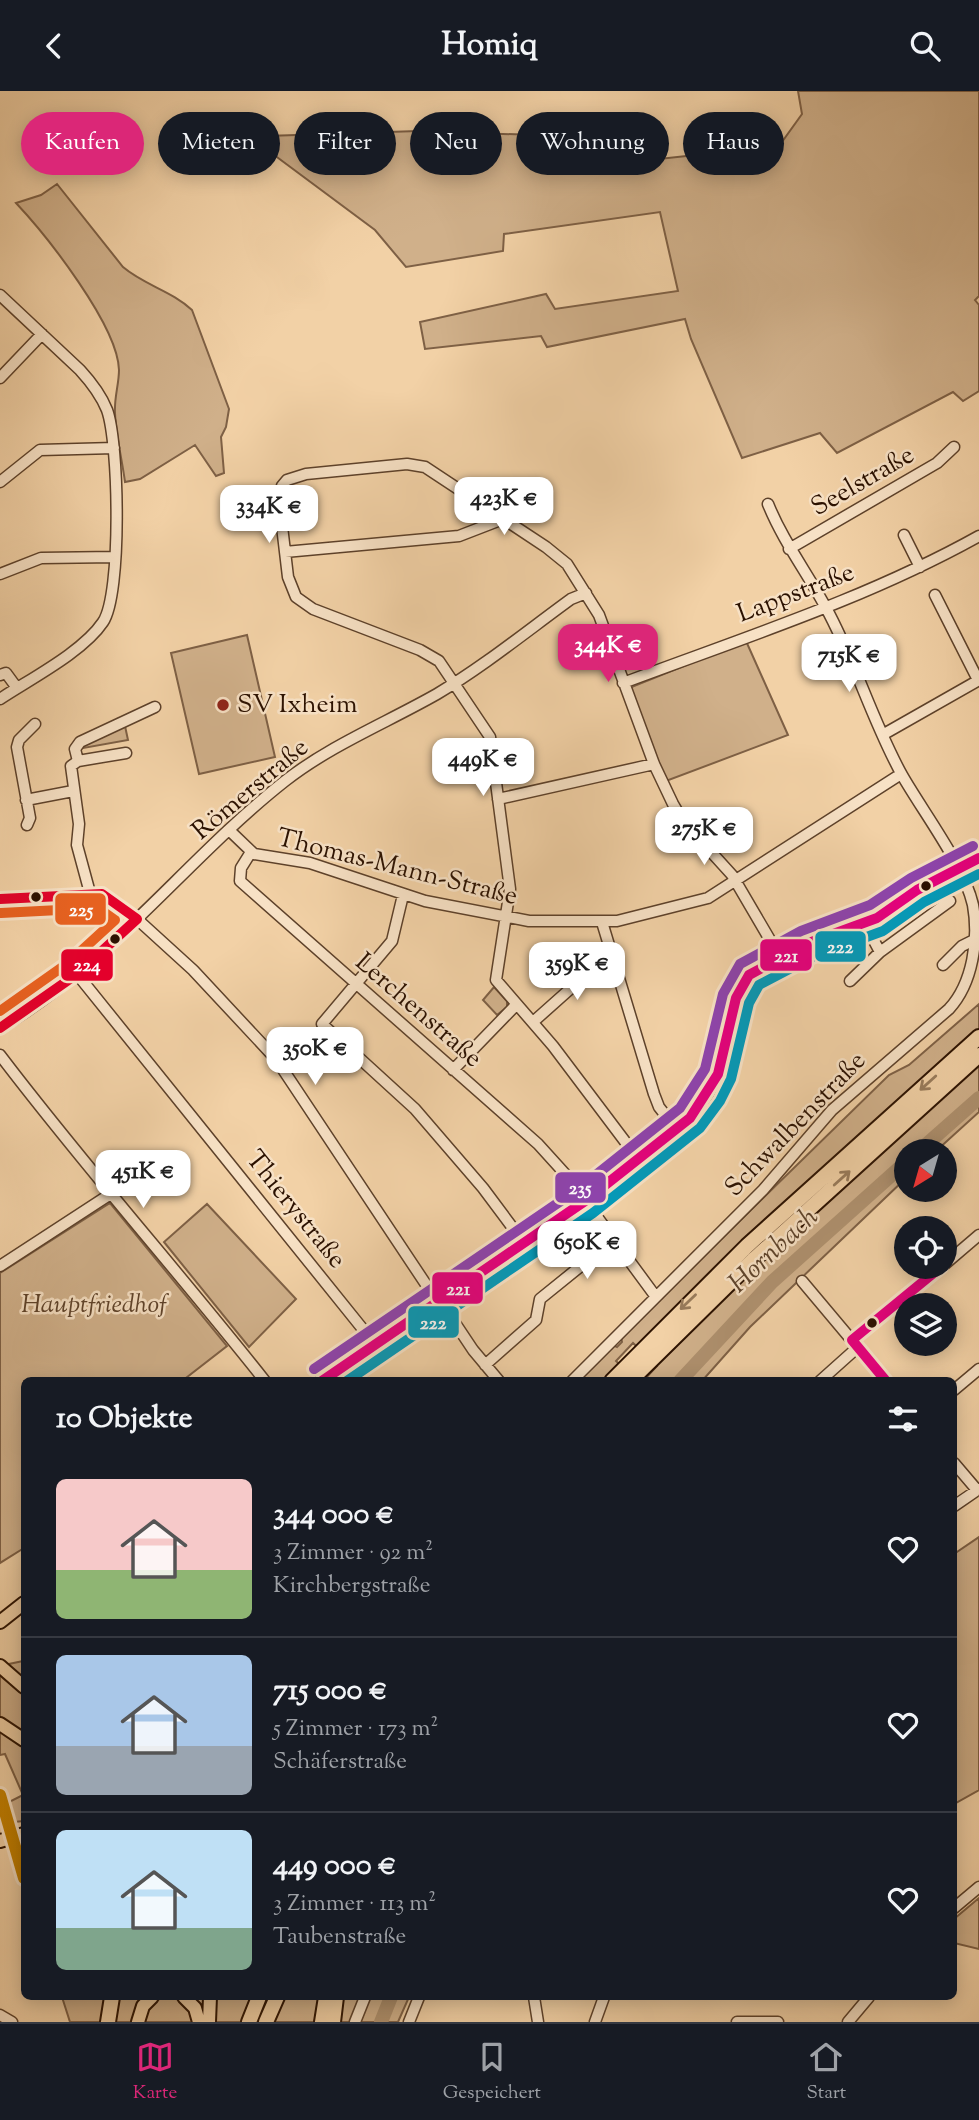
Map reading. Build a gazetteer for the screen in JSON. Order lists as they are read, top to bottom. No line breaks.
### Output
{"streets":{"street":["Seelstraße","Lappstraße","Römerstraße","Thomas-Mann-Straße","Lerchenstraße","Schwalbenstraße","Thierystraße"]},"crossings":[["Seelstraße","Schwalbenstraße"],["Lappstraße","Schwalbenstraße"],["Römerstraße","Thomas-Mann-Straße"],["Römerstraße","Thierystraße"],["Thomas-Mann-Straße","Lerchenstraße"],["Thomas-Mann-Straße","Schwalbenstraße"],["Lerchenstraße","Schwalbenstraße"]],"water":["Hornbach"],"parks":["Hauptfriedhof"],"places":["SV Ixheim"],"lines":["transit line 235","transit line 221","transit line 222","transit line 224","transit line 225"],"north":"bottom left","page":{"header":"Homiq","chip":["Kaufen","Mieten","Filter","Neu","Wohnung","Haus"],"price":["423K €","334K €","344K €","715K €","449K €","275K €","359K €","350K €","451K €","650K €"],"heading":"10 Objekte","list":[{"name":"344 000 €","note":"3 Zimmer · 92 m² · Kirchbergstraße"},{"name":"715 000 €","note":"5 Zimmer · 173 m² · Schäferstraße"},{"name":"449 000 €","note":"3 Zimmer · 113 m² · Taubenstraße"}],"tabs":["Karte","Gespeichert","Start"]}}
